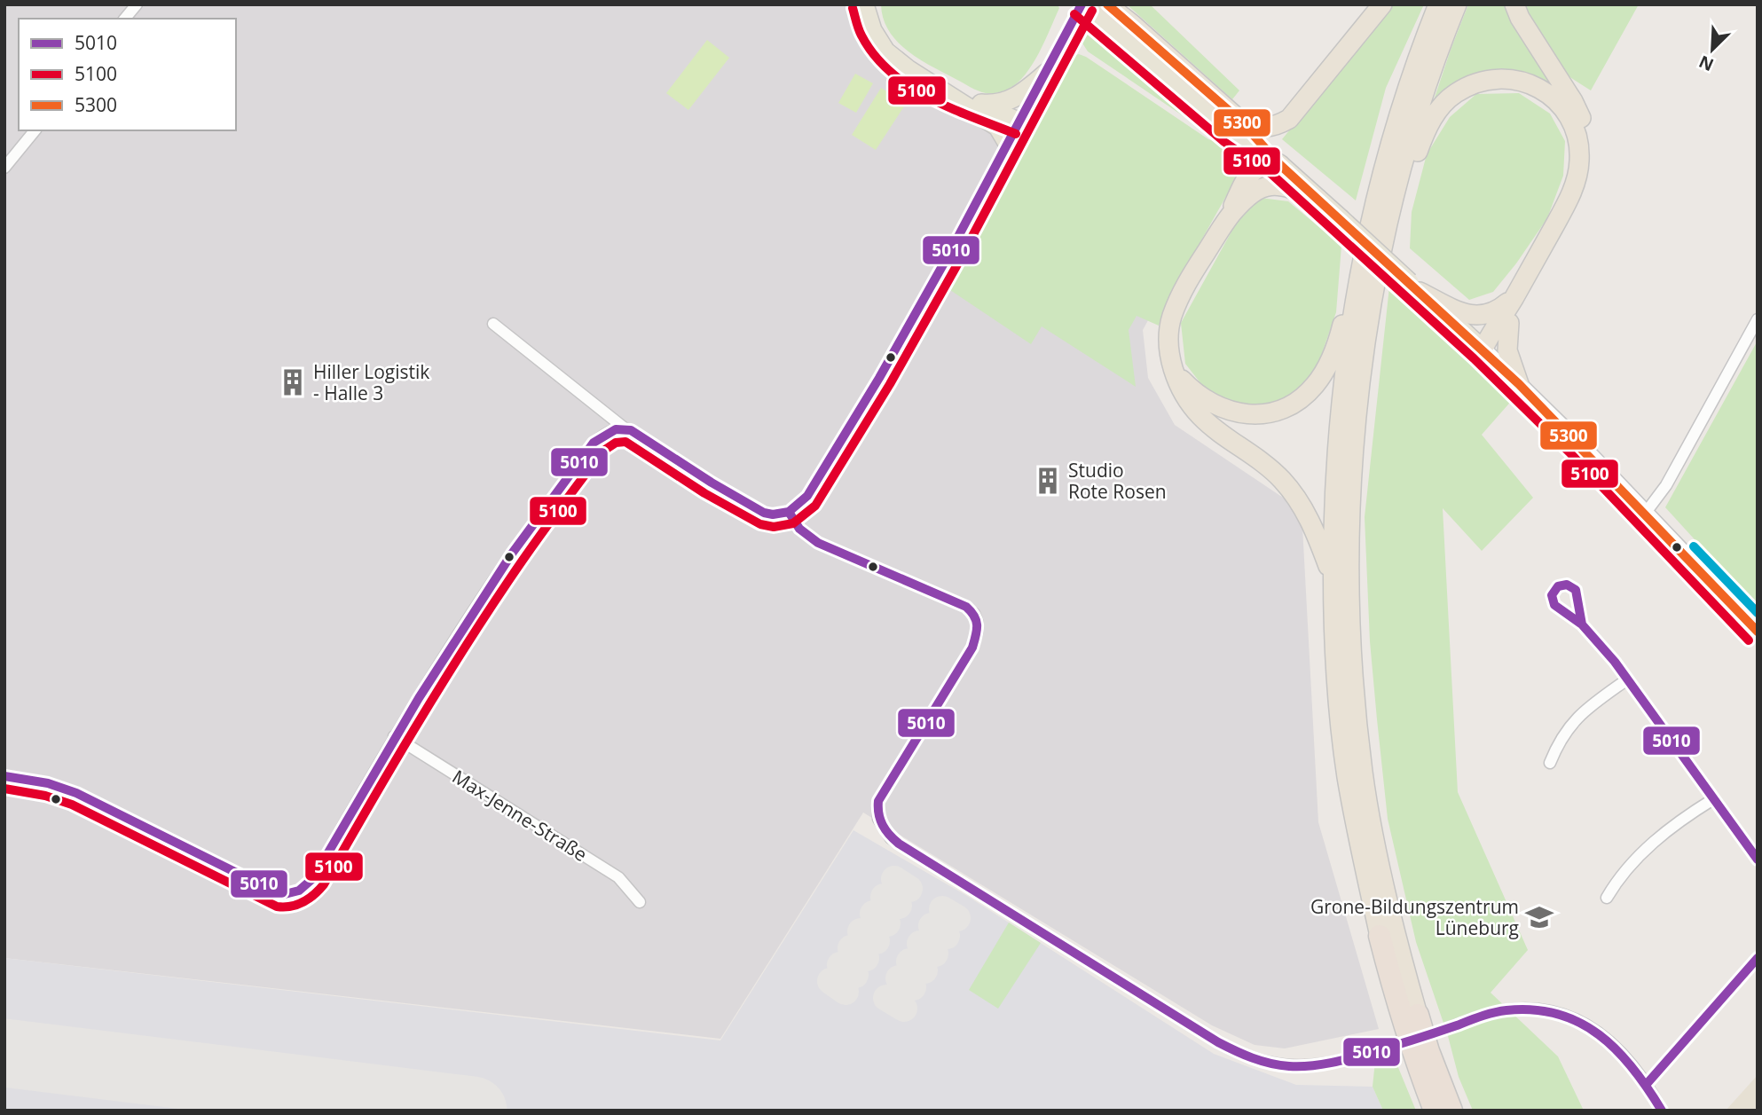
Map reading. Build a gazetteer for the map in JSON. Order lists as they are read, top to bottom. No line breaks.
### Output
{"streets":{"street":["Max-Jenne-Straße"]},"places":{"building":["Hiller Logistik - Halle 3","Studio Rote Rosen"],"school or university":["Grone-Bildungszentrum Lüneburg"]},"lines":["transit line 5010","transit line 5300","transit line 5100"],"legend":["5010","5100","5300"],"north":"bottom left"}
